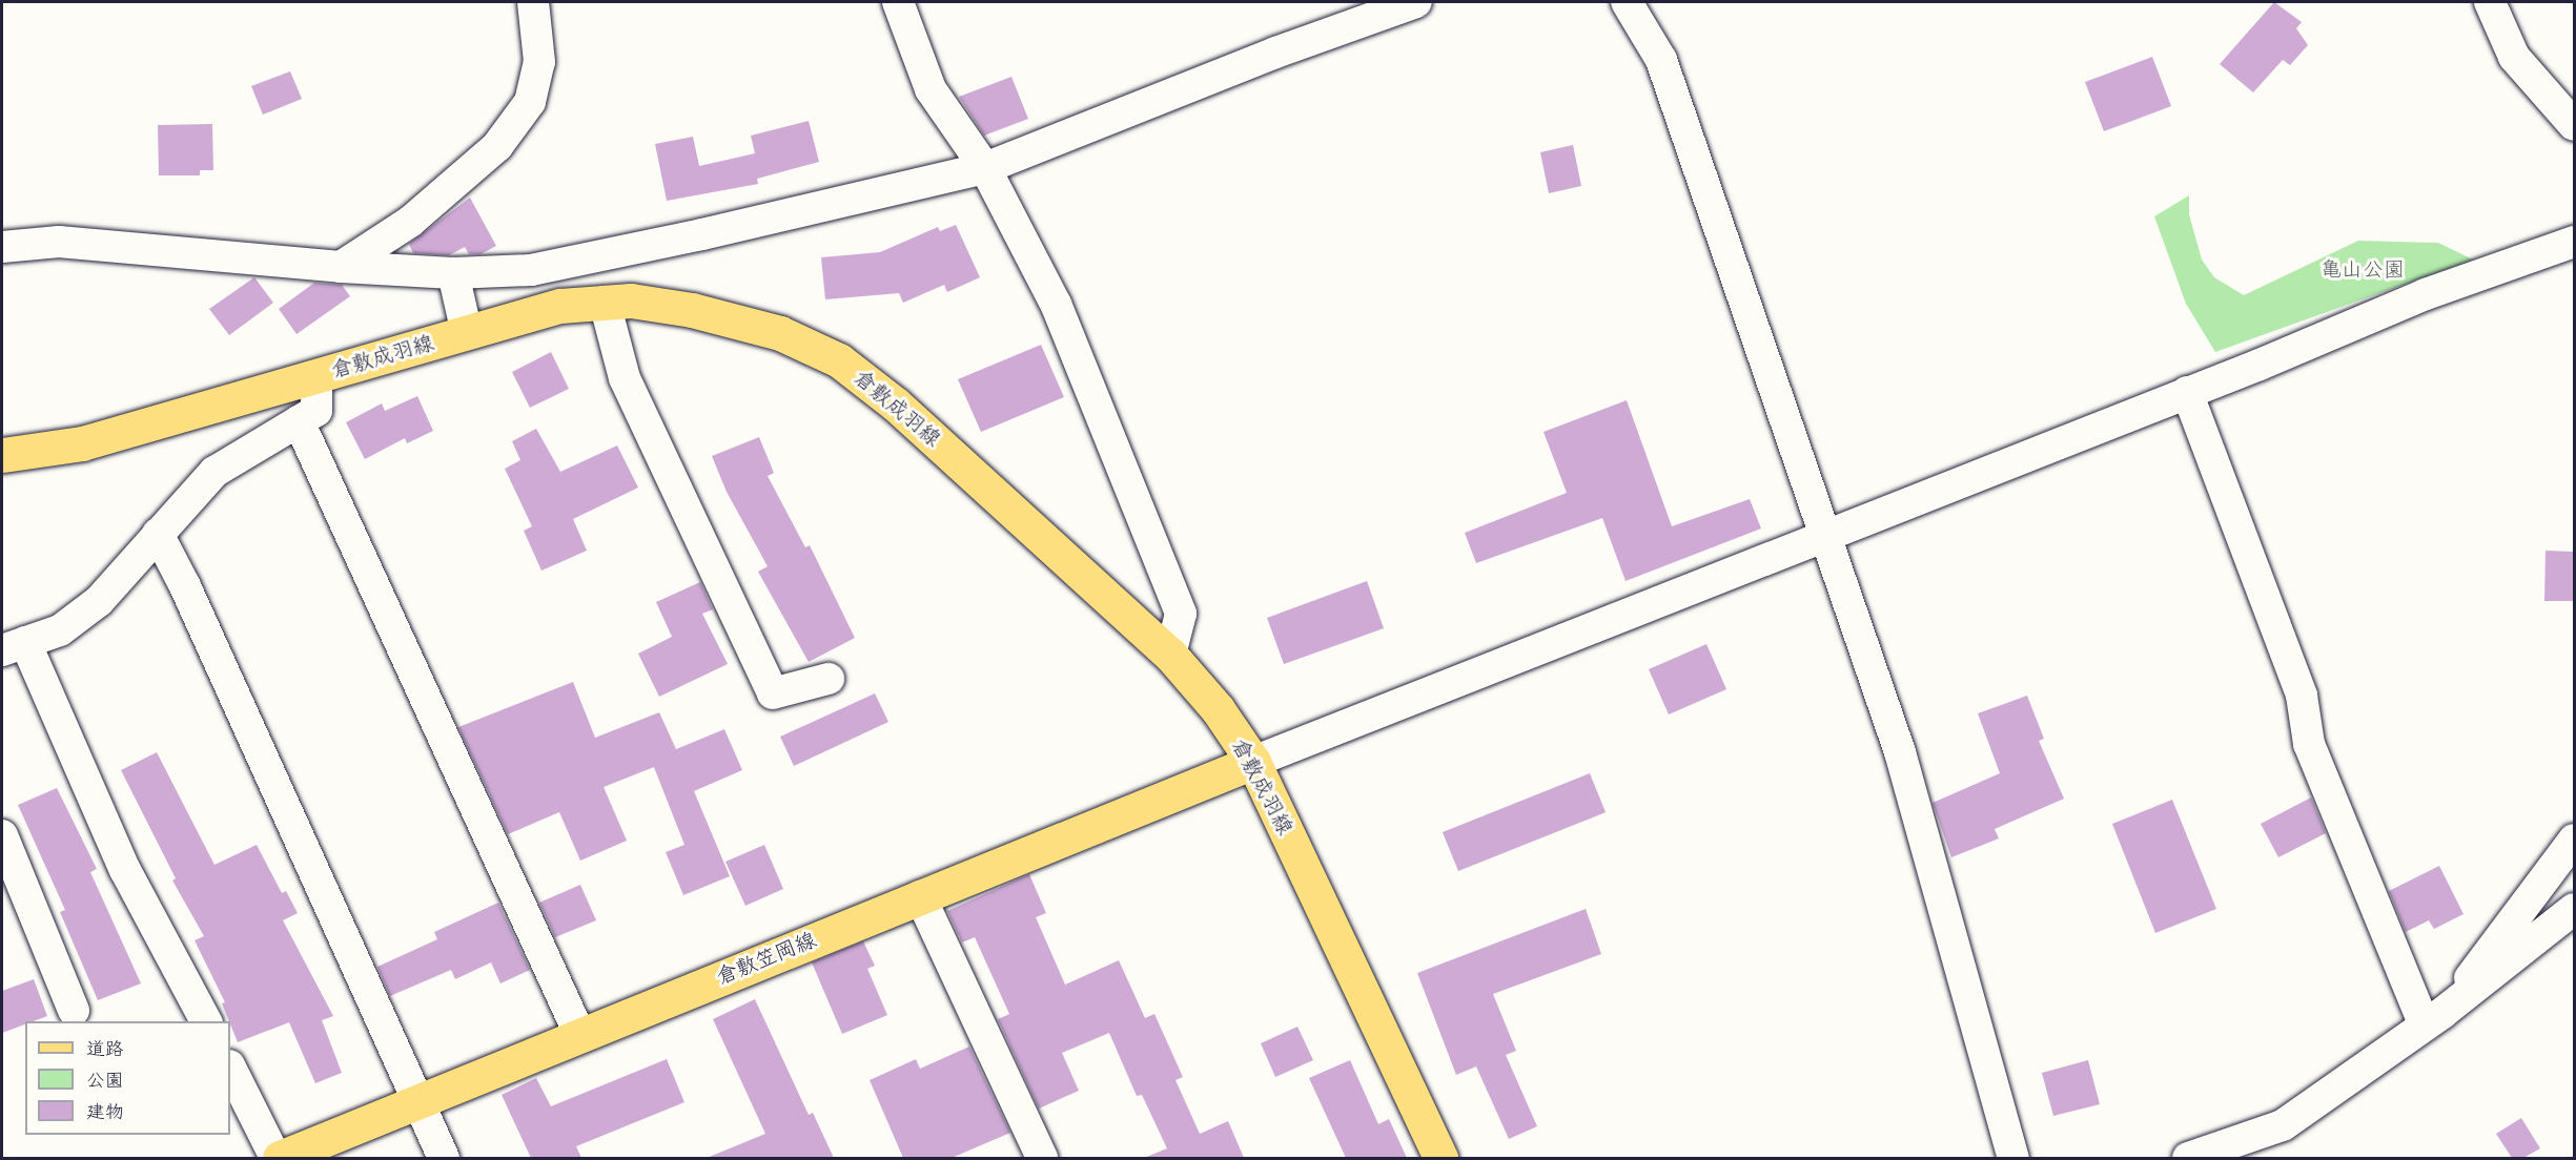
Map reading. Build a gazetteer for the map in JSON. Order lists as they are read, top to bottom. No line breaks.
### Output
{"streets":{"main road":["倉敷成羽線","倉敷笠岡線"]},"crossings":[["倉敷成羽線","倉敷笠岡線"]],"parks":["亀山公園"],"legend":["道路","公園","建物"]}
